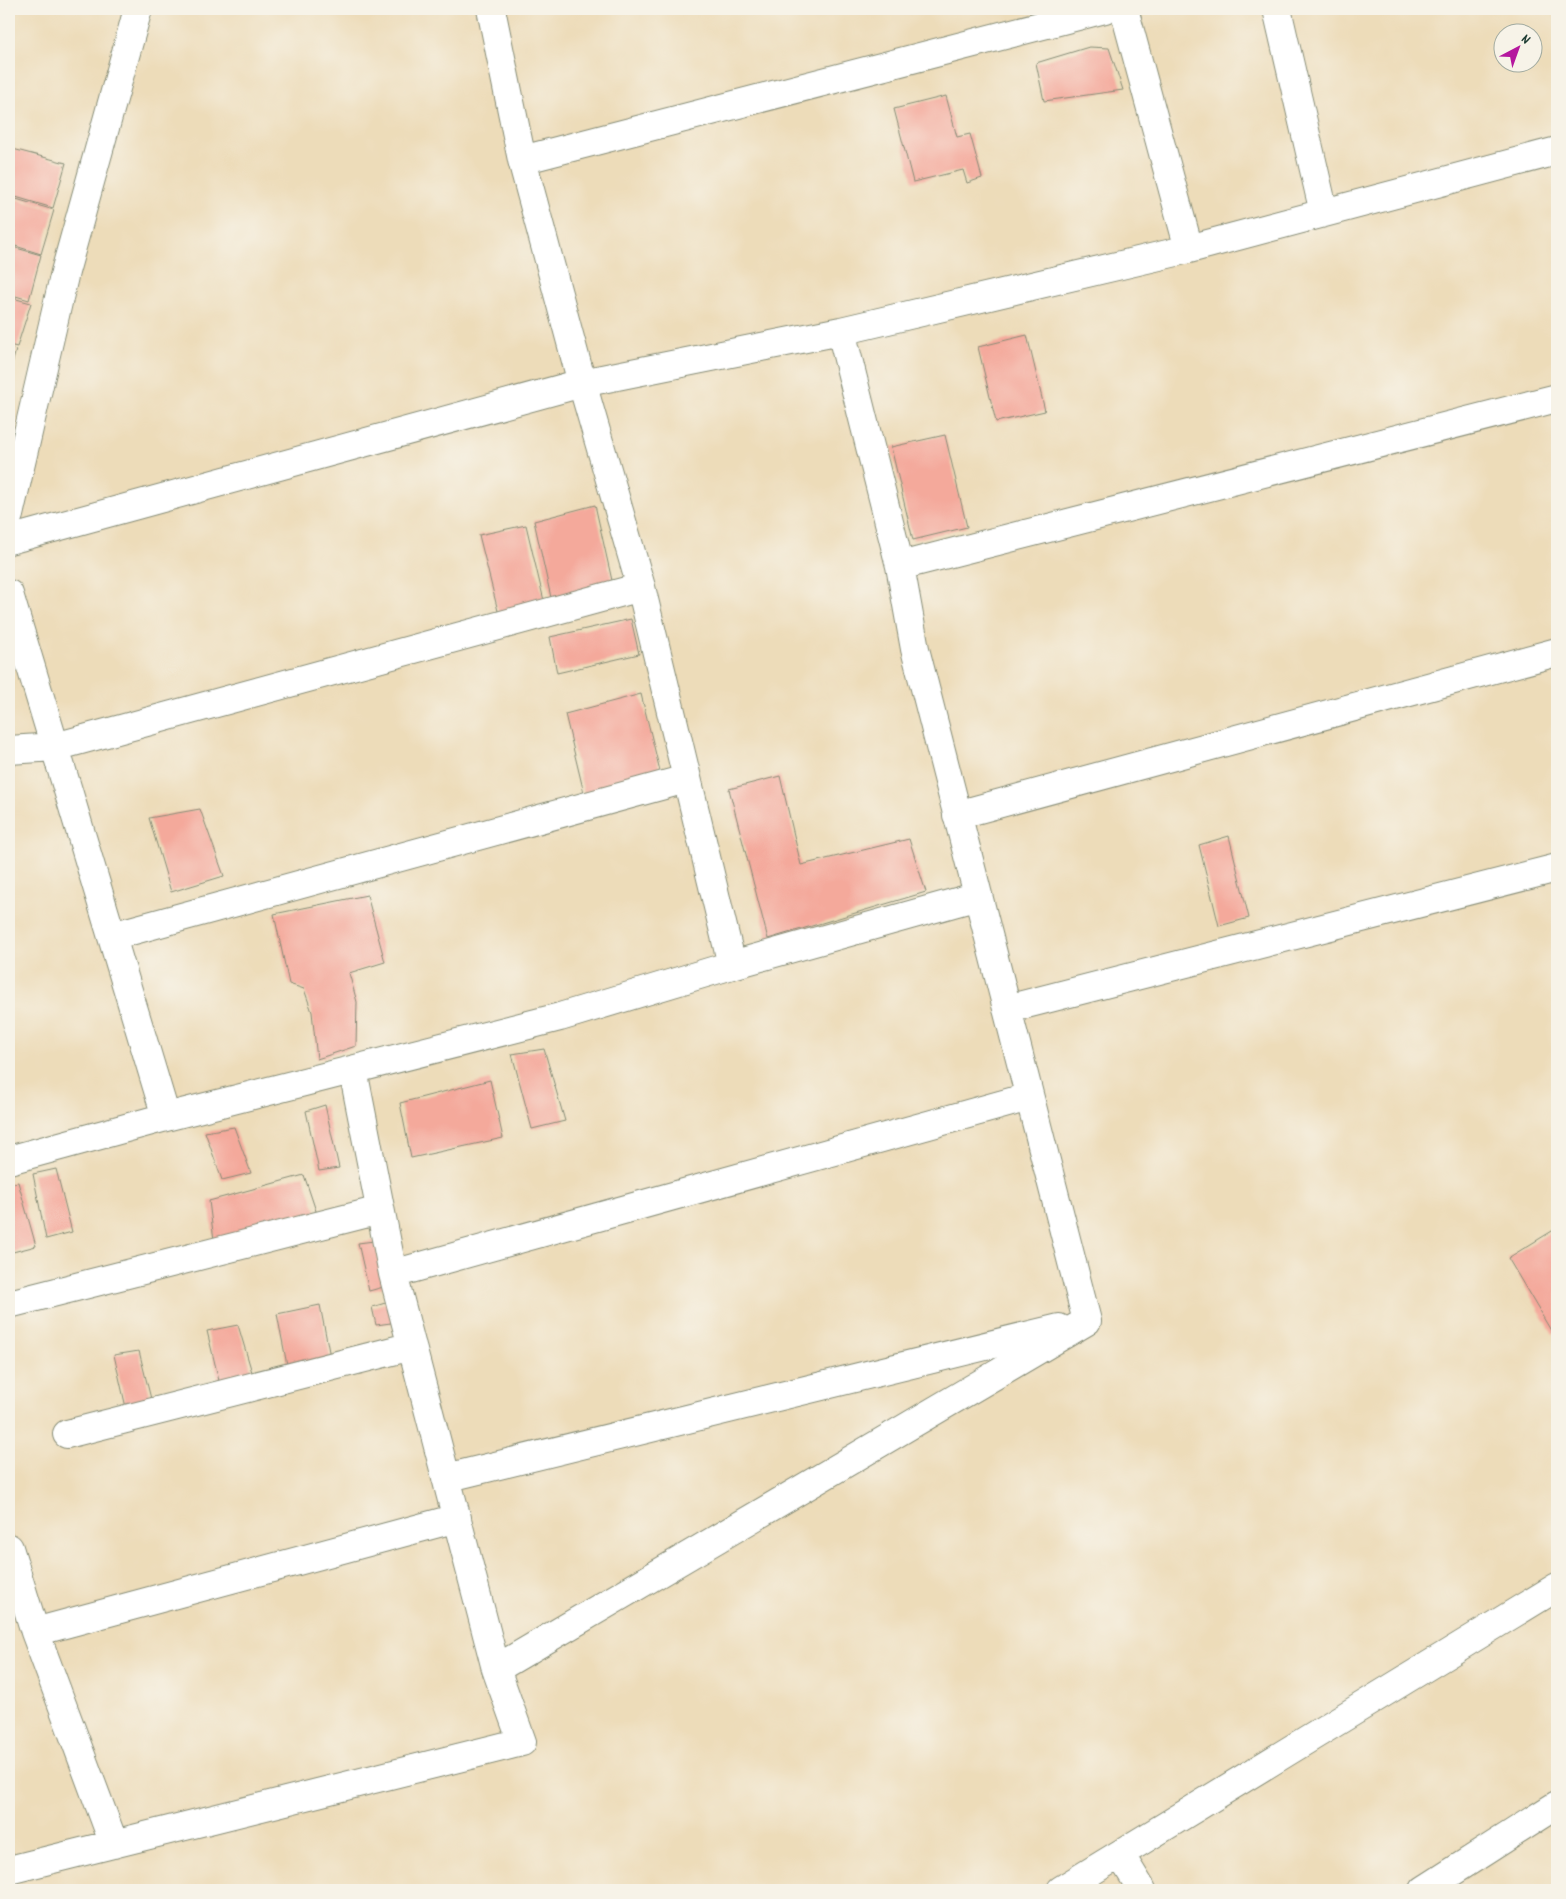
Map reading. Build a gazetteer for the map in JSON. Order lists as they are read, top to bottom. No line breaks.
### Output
{"north":"top right"}
